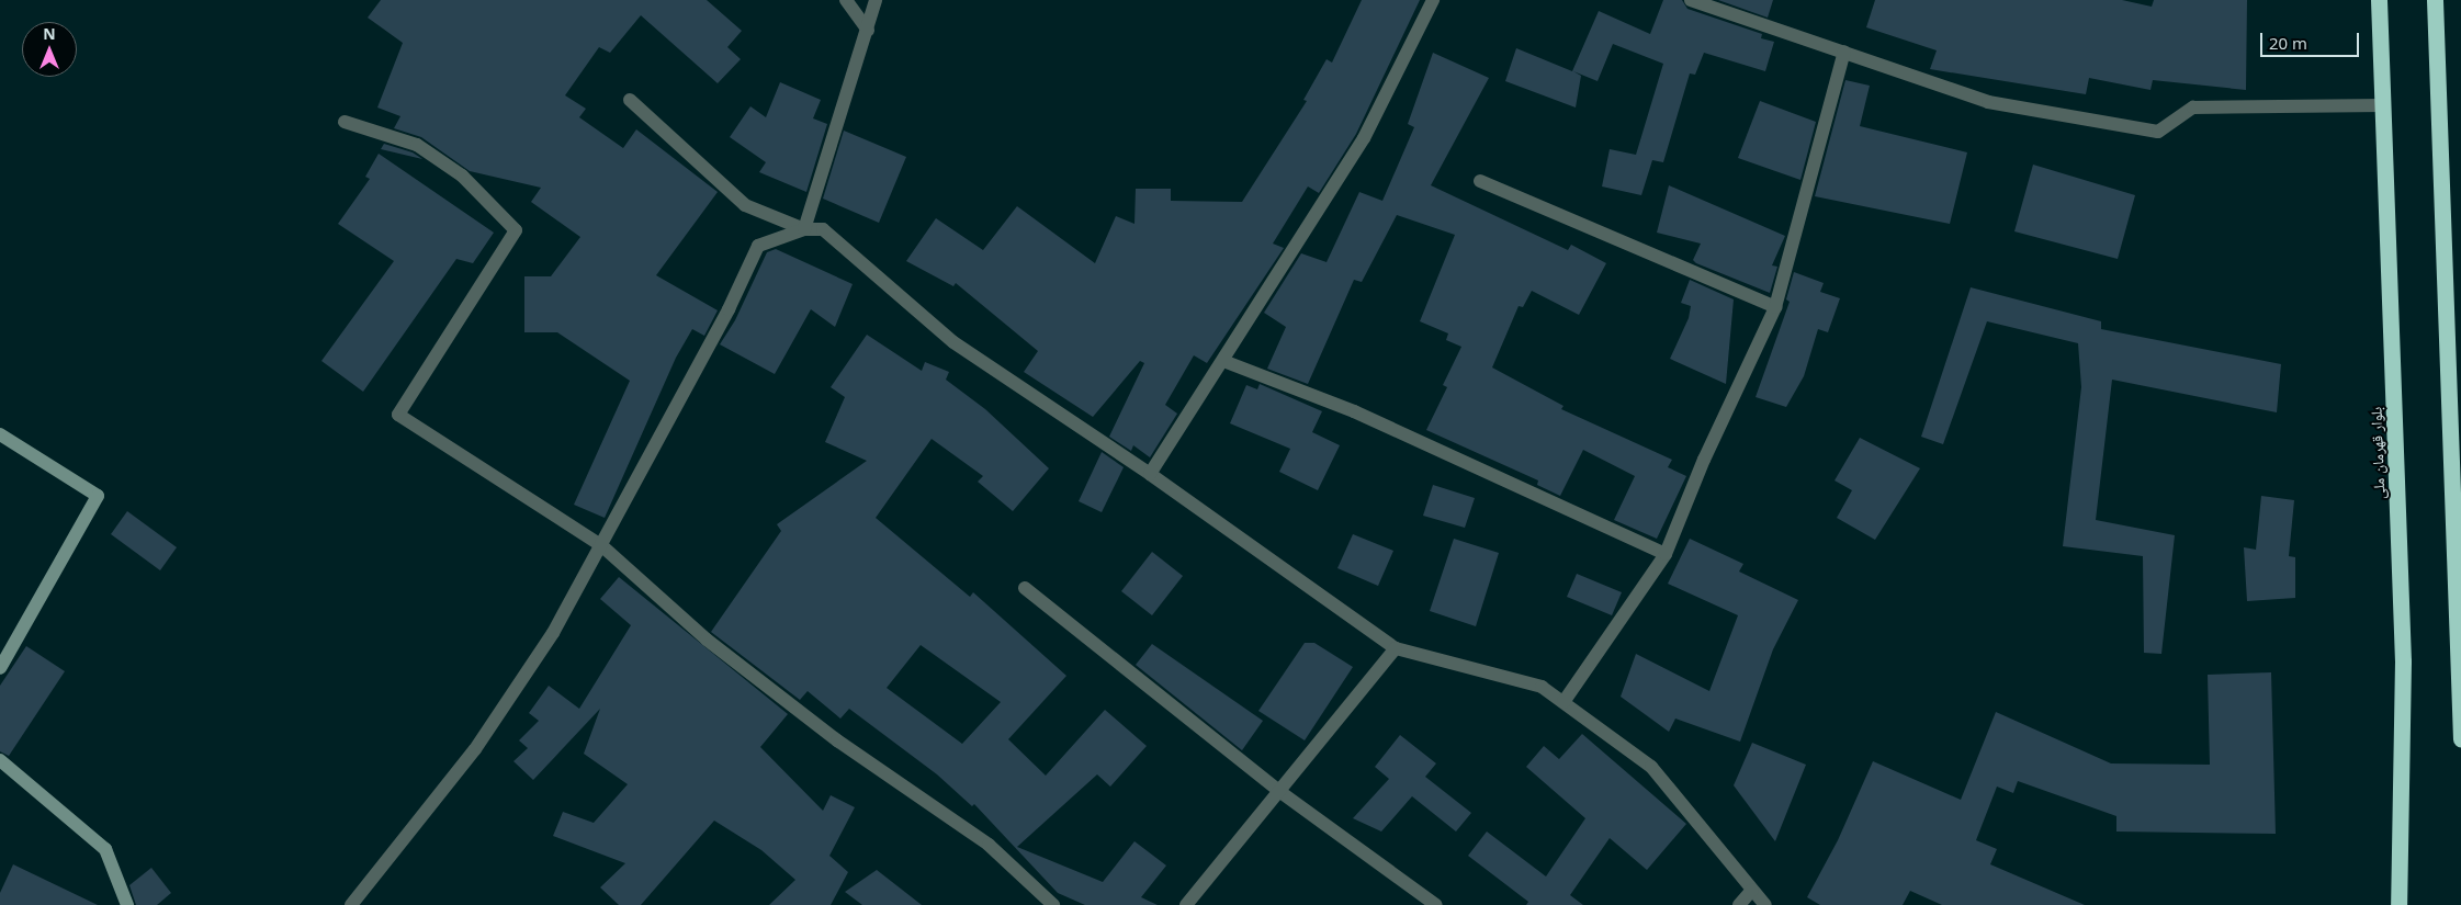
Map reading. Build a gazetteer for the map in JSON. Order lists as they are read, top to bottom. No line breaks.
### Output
{"streets":{"highway":["بلوار قهرمان ملی"]},"scale_bar":"20 m","north":"top"}
